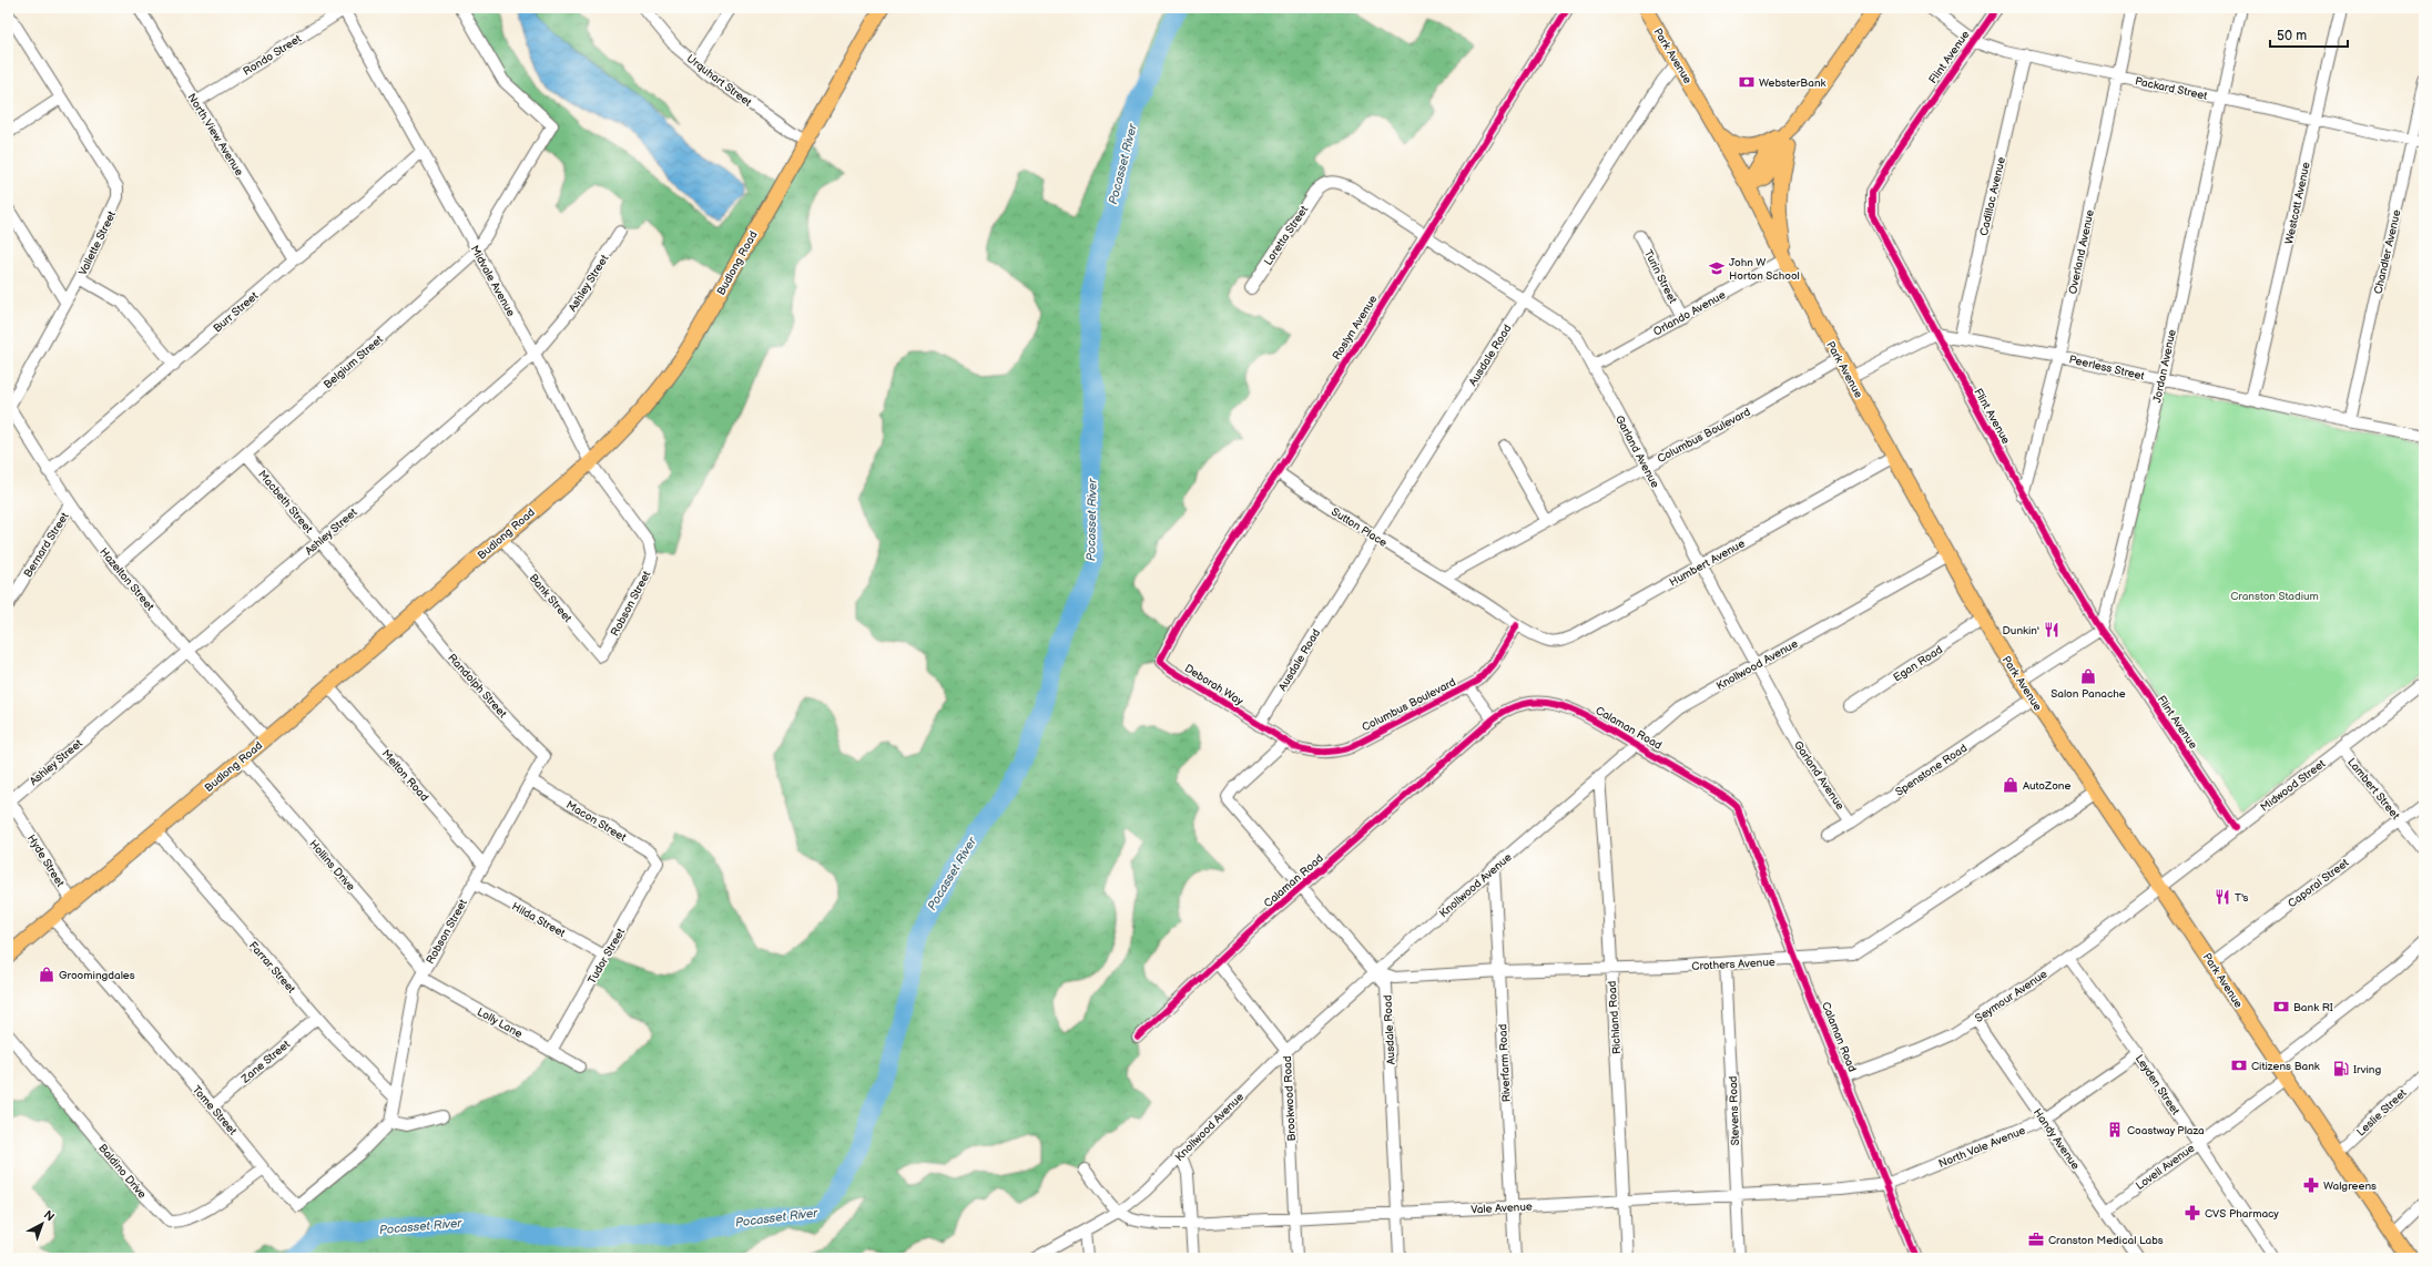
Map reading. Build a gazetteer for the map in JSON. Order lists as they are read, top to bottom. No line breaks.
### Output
{"streets":{"main road":["Park Avenue","Budlong Road"],"street":["Rondo Street","Flint Avenue","Urquhart Street","Packard Street","North View Avenue","Cadillac Avenue","Westcott Avenue","Loretta Street","Vallette Street","Overland Avenue","Chandler Avenue","Turin Street","Midvale Avenue","Ashley Street","Burr Street","Orlando Avenue","Roslyn Avenue","Ausdale Road","Belgium Street","Jordan Avenue","Peerless Street","Columbus Boulevard","Garland Avenue","Macbeth Street","Sutton Place","Bernard Street","Humbert Avenue","Hazelton Street","Bank Street","Robson Street","Egan Road","Knollwood Avenue","Deborah Way","Randolph Street","Calaman Road","Spenstone Road","Melton Road","Midwood Street","Lambert Street","Macon Street","Hyde Street","Hollins Drive","Caporal Street","Hilda Street","Tudor Street","Crothers Avenue","Farrar Street","Seymour Avenue","Richland Road","Lolly Lane","Zane Street","Riverfarm Road","Leyden Street","Brookwood Road","Tome Street","Stevens Road","Leslie Street","Handy Avenue","North Vale Avenue","Lovell Avenue","Baldino Drive","Vale Avenue"]},"crossings":[["Rondo Street","North View Avenue"],["Rondo Street","Midvale Avenue"],["Park Avenue","Orlando Avenue"],["Park Avenue","Ausdale Road"],["Park Avenue","Columbus Boulevard"],["Park Avenue","Humbert Avenue"],["Park Avenue","Egan Road"],["Park Avenue","Knollwood Avenue"],["Park Avenue","Spenstone Road"],["Park Avenue","Midwood Street"],["Park Avenue","Caporal Street"],["Park Avenue","Crothers Avenue"],["Park Avenue","Seymour Avenue"],["Park Avenue","Leslie Street"],["Park Avenue","Lovell Avenue"],["Flint Avenue","Packard Street"],["Flint Avenue","Overland Avenue"],["Flint Avenue","Jordan Avenue"],["Flint Avenue","Peerless Street"],["Flint Avenue","Midwood Street"],["Urquhart Street","Budlong Road"],["Packard Street","Cadillac Avenue"],["Packard Street","Westcott Avenue"],["Packard Street","Overland Avenue"],["Packard Street","Chandler Avenue"],["Packard Street","Jordan Avenue"],["North View Avenue","Burr Street"],["Cadillac Avenue","Peerless Street"],["Westcott Avenue","Peerless Street"],["Loretta Street","Garland Avenue"],["Vallette Street","Hazelton Street"],["Overland Avenue","Peerless Street"],["Chandler Avenue","Peerless Street"],["Budlong Road","Midvale Avenue"],["Budlong Road","Macbeth Street"],["Budlong Road","Hazelton Street"],["Budlong Road","Bank Street"],["Budlong Road","Randolph Street"],["Budlong Road","Melton Road"],["Budlong Road","Hyde Street"],["Budlong Road","Hollins Drive"],["Budlong Road","Farrar Street"],["Budlong Road","Tome Street"],["Turin Street","Orlando Avenue"],["Midvale Avenue","Ashley Street"],["Midvale Avenue","Burr Street"],["Midvale Avenue","Belgium Street"],["Midvale Avenue","Robson Street"],["Ashley Street","Macbeth Street"],["Ashley Street","Hazelton Street"],["Ashley Street","Hyde Street"],["Burr Street","Hazelton Street"],["Orlando Avenue","Garland Avenue"],["Roslyn Avenue","Garland Avenue"],["Roslyn Avenue","Sutton Place"],["Roslyn Avenue","Deborah Way"],["Ausdale Road","Columbus Boulevard"],["Ausdale Road","Garland Avenue"],["Ausdale Road","Sutton Place"],["Ausdale Road","Knollwood Avenue"],["Ausdale Road","Deborah Way"],["Ausdale Road","Calaman Road"],["Ausdale Road","Crothers Avenue"],["Ausdale Road","Vale Avenue"],["Belgium Street","Macbeth Street"],["Belgium Street","Hazelton Street"],["Jordan Avenue","Peerless Street"],["Columbus Boulevard","Garland Avenue"],["Columbus Boulevard","Sutton Place"],["Columbus Boulevard","Humbert Avenue"],["Garland Avenue","Humbert Avenue"],["Garland Avenue","Knollwood Avenue"],["Garland Avenue","Spenstone Road"],["Bernard Street","Hazelton Street"],["Bank Street","Robson Street"],["Robson Street","Randolph Street"],["Robson Street","Melton Road"],["Robson Street","Macon Street"],["Robson Street","Hollins Drive"],["Robson Street","Hilda Street"],["Robson Street","Farrar Street"],["Robson Street","Lolly Lane"],["Robson Street","Tome Street"],["Knollwood Avenue","Calaman Road"],["Knollwood Avenue","Crothers Avenue"],["Knollwood Avenue","Richland Road"],["Knollwood Avenue","Riverfarm Road"],["Knollwood Avenue","Brookwood Road"],["Knollwood Avenue","Vale Avenue"],["Calaman Road","Crothers Avenue"],["Calaman Road","Seymour Avenue"],["Calaman Road","Brookwood Road"],["Calaman Road","North Vale Avenue"],["Calaman Road","Vale Avenue"],["Midwood Street","Lambert Street"],["Midwood Street","Seymour Avenue"],["Lambert Street","Caporal Street"],["Macon Street","Tudor Street"],["Hollins Drive","Lolly Lane"],["Hilda Street","Tudor Street"],["Tudor Street","Lolly Lane"],["Crothers Avenue","Richland Road"],["Crothers Avenue","Riverfarm Road"],["Crothers Avenue","Stevens Road"],["Farrar Street","Zane Street"],["Seymour Avenue","Leyden Street"],["Seymour Avenue","Handy Avenue"],["Richland Road","Vale Avenue"],["Zane Street","Tome Street"],["Riverfarm Road","Vale Avenue"],["Leyden Street","North Vale Avenue"],["Leyden Street","Lovell Avenue"],["Brookwood Road","Vale Avenue"],["Tome Street","Baldino Drive"],["Stevens Road","Vale Avenue"],["Handy Avenue","North Vale Avenue"],["Handy Avenue","Lovell Avenue"],["North Vale Avenue","Vale Avenue"]],"water":["Pocasset River"],"parks":["Cranston Stadium"],"places":{"bank":["WebsterBank","Bank RI","Citizens Bank"],"school or university":["John W Horton School"],"restaurant":["Dunkin'","T's"],"shop":["Salon Panache","AutoZone","Groomingdales"],"fuel station":["Irving"],"building":["Coastway Plaza"],"pharmacy":["Walgreens","CVS Pharmacy"],"office":["Cranston Medical Labs"]},"scale_bar":"50 m","north":"top right"}
